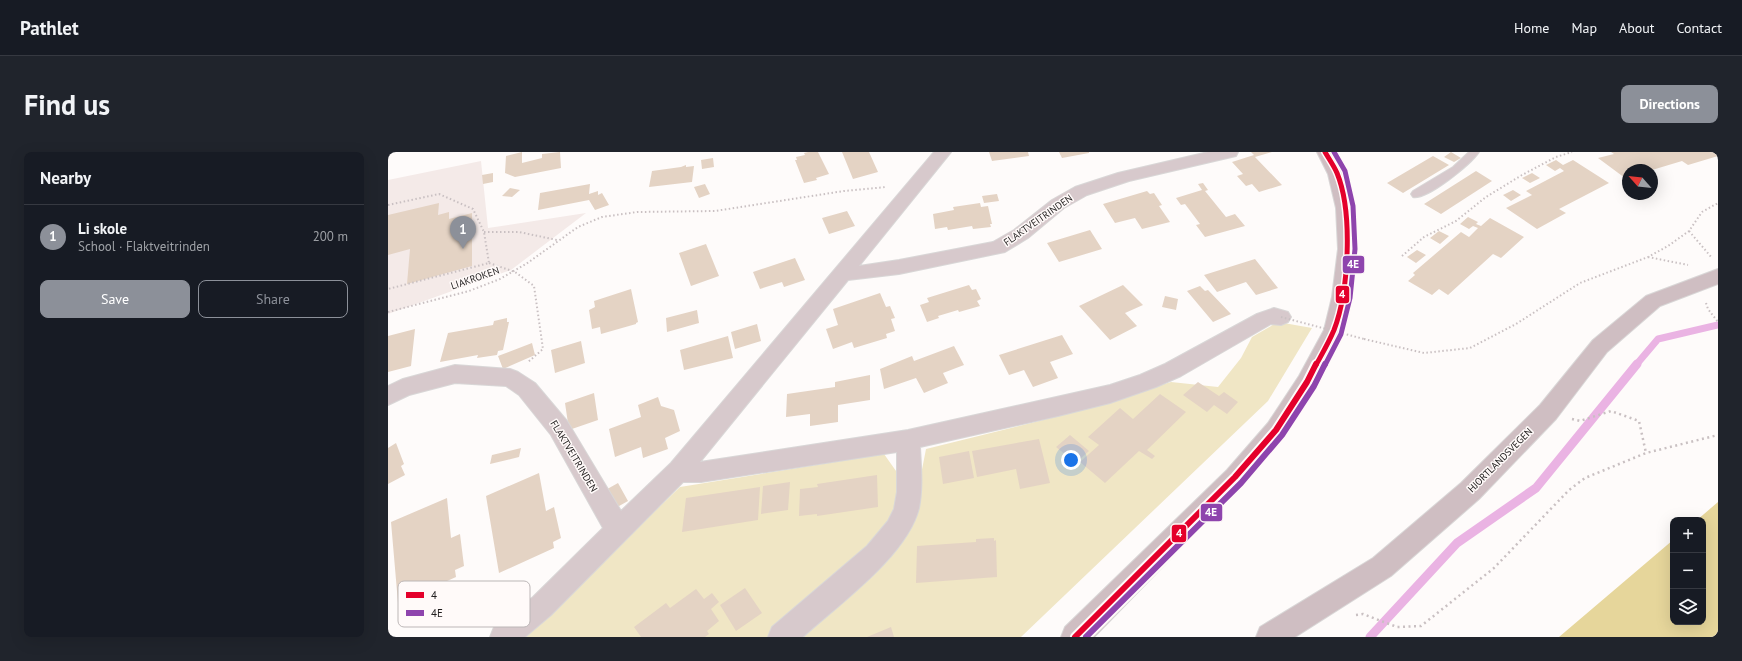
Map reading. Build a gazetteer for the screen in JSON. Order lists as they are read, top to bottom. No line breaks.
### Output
{"streets":{"main road":["HJORTLANDSVEGEN"],"street":["FLAKTVEITRINDEN"],"path":["LIAKROKEN"]},"lines":["transit line 4","transit line 4E"],"legend":["4","4E"],"north":"top left","page":{"header":"Pathlet","nav":["Home","Map","About","Contact"],"buttons":["Directions",["Save","Share"]],"title":"Find us","heading":"Nearby","list":[{"mark":"1","name":"Li skole","note":"School · Flaktveitrinden","value":"200 m"}],"pins":"1","map_buttons":["+","−"]}}
